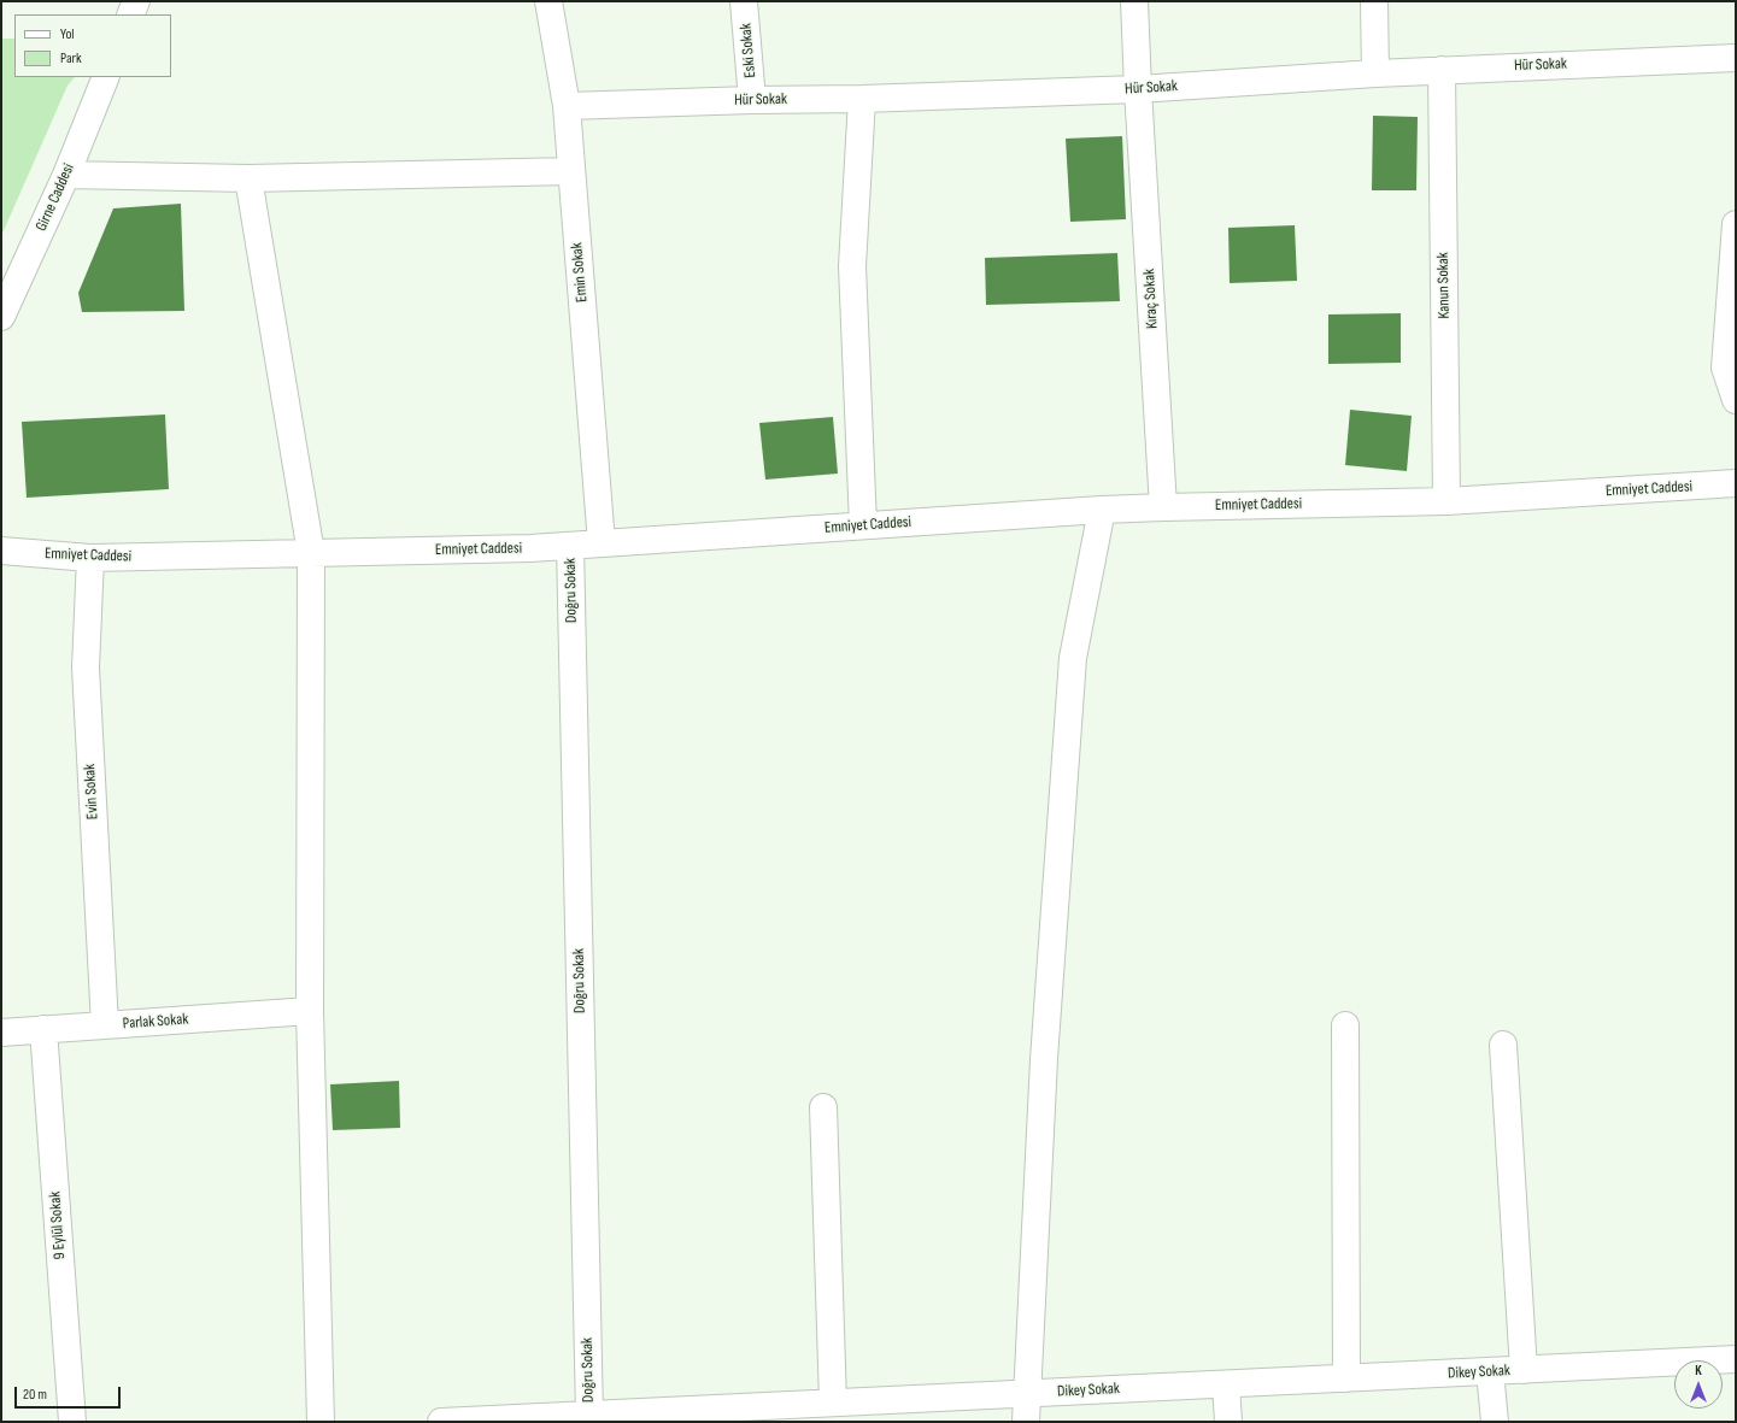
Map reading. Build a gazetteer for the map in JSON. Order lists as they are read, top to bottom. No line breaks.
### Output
{"streets":{"street":["Eski Sokak","Hür Sokak","Girne Caddesi","Emin Sokak","Kanun Sokak","Kıraç Sokak","Emniyet Caddesi","Doğru Sokak","Evin Sokak","Parlak Sokak","9 Eylül Sokak","Dikey Sokak"]},"crossings":[["Eski Sokak","Hür Sokak"],["Hür Sokak","Emin Sokak"],["Hür Sokak","Kanun Sokak"],["Hür Sokak","Kıraç Sokak"],["Emin Sokak","Emniyet Caddesi"],["Kanun Sokak","Emniyet Caddesi"],["Kıraç Sokak","Emniyet Caddesi"],["Emniyet Caddesi","Doğru Sokak"],["Emniyet Caddesi","Evin Sokak"],["Doğru Sokak","Dikey Sokak"],["Evin Sokak","Parlak Sokak"],["Parlak Sokak","9 Eylül Sokak"]],"legend":["Yol","Park"],"scale_bar":"20 m","north":"top"}
